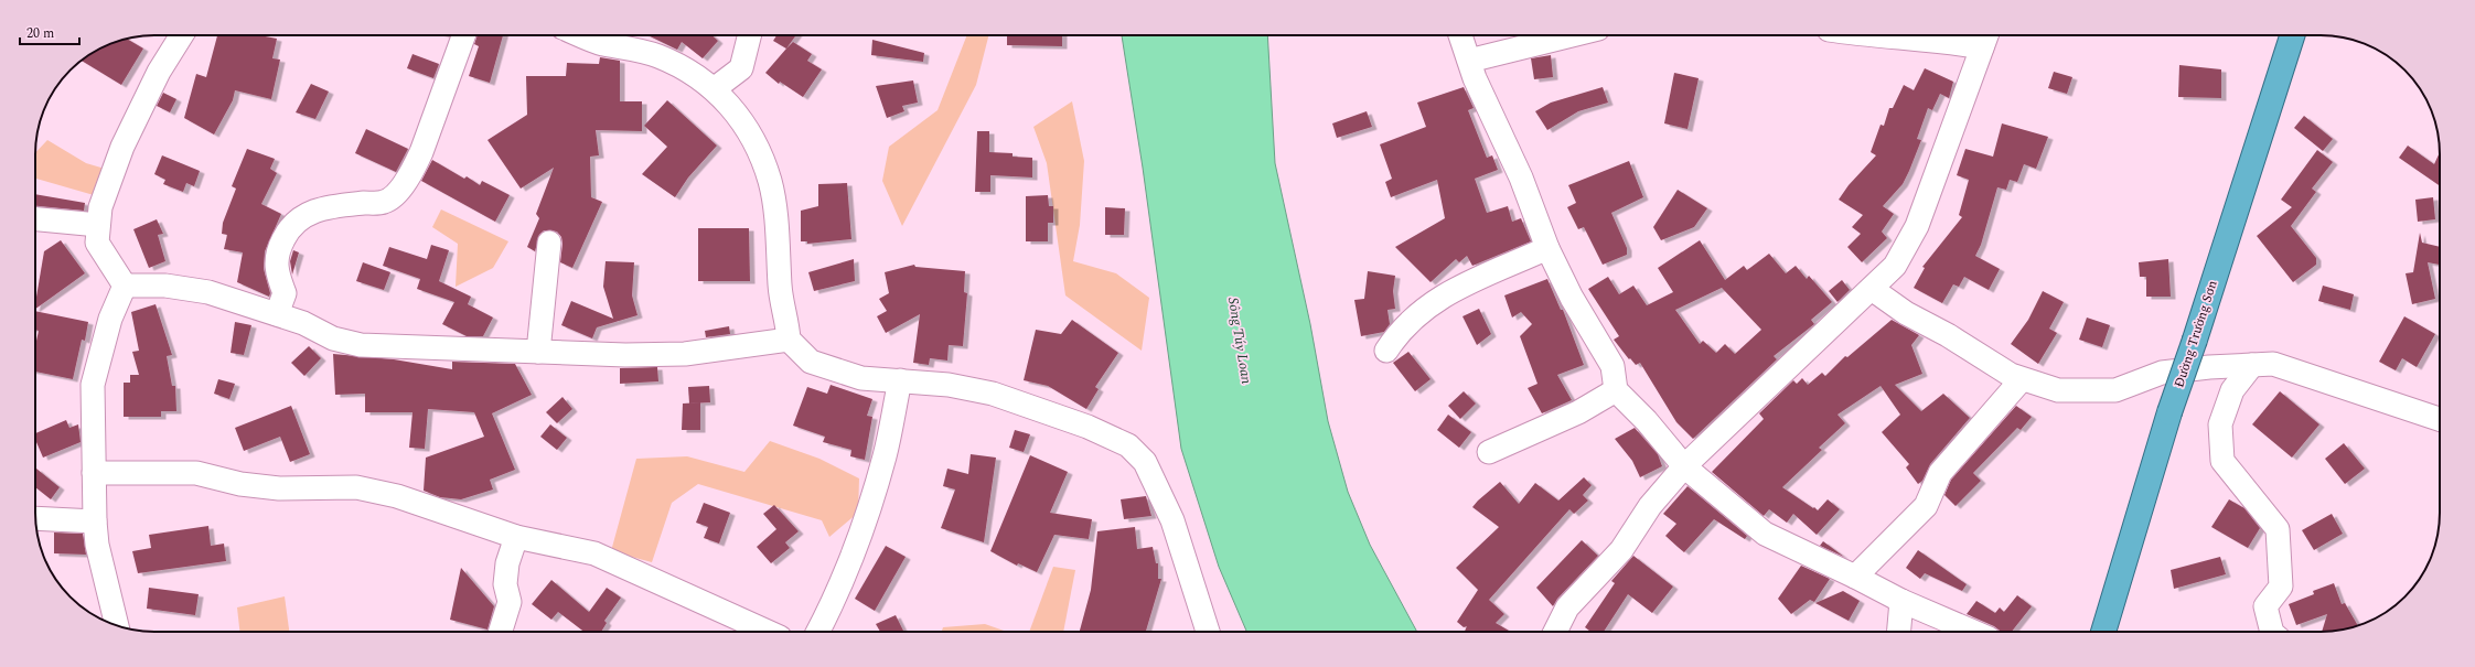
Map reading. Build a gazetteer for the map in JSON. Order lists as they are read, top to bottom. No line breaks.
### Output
{"streets":{"highway":["Đường Trường Sơn"]},"water":["Sông Túy Loan"],"scale_bar":"20 m"}
